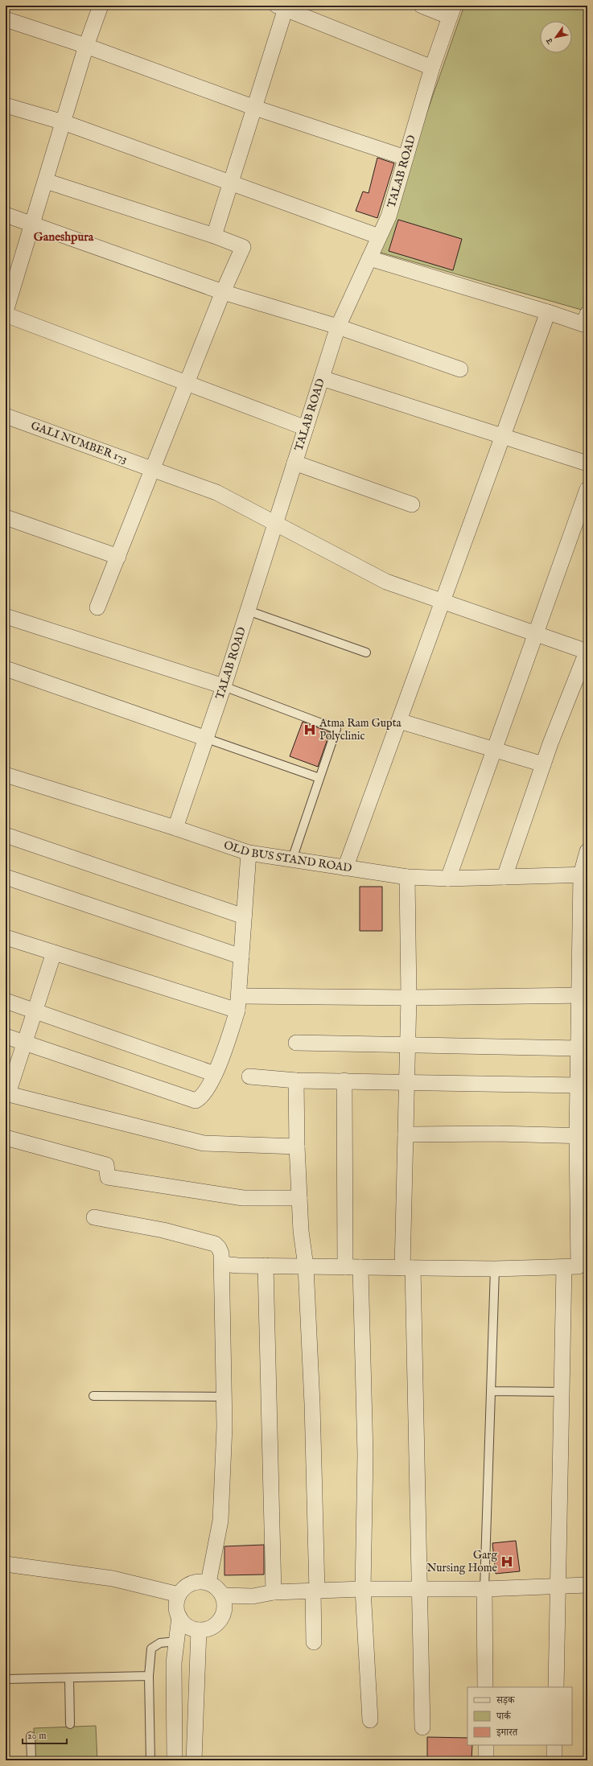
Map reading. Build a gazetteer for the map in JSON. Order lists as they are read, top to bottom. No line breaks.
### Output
{"streets":{"street":["TALAB ROAD","GALI NUMBER 173","OLD BUS STAND ROAD"]},"crossings":[["TALAB ROAD","GALI NUMBER 173"],["TALAB ROAD","OLD BUS STAND ROAD"]],"districts":["Ganeshpura"],"places":{"hospital":["Atma Ram Gupta Polyclinic","Garg Nursing Home"]},"legend":["सड़क","पार्क","इमारत"],"scale_bar":"20 m","north":"bottom left"}
